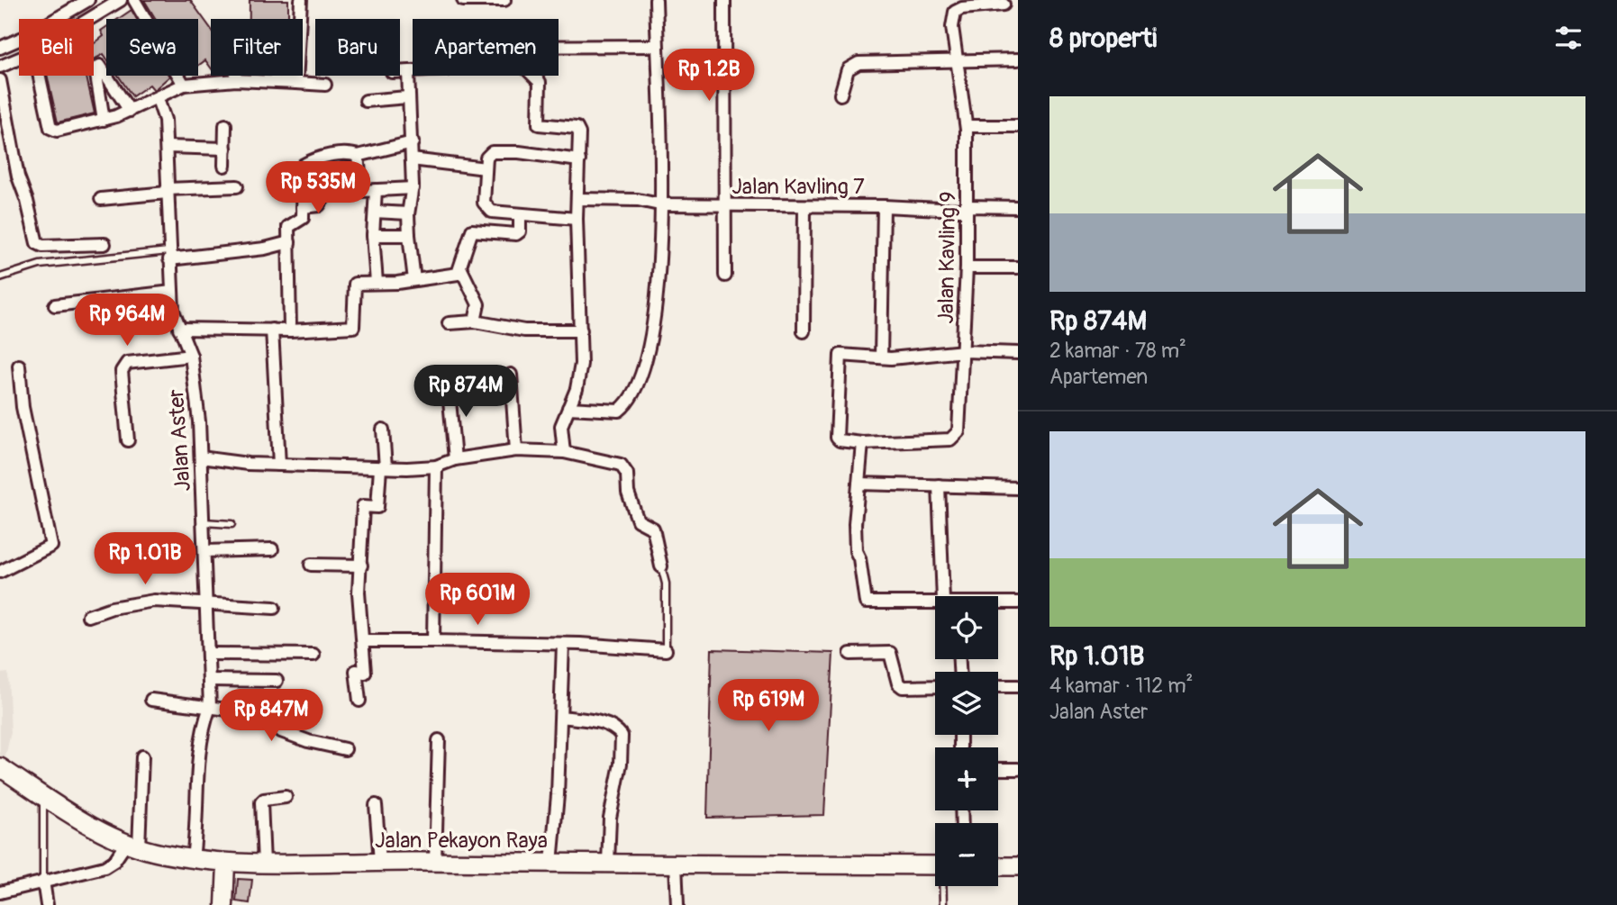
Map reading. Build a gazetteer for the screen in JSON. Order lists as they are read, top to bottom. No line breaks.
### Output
{"streets":{"main road":["Jalan Pekayon Raya"],"street":["Jalan Kavling 7","Jalan Kavling 9","Jalan Aster"]},"crossings":[["Jalan Kavling 7","Jalan Kavling 9"],["Jalan Aster","Jalan Pekayon Raya"]],"page":{"heading":"8 properti","chip":["Beli","Sewa","Filter","Baru","Apartemen"],"price":["Rp 1.2B","Rp 535M","Rp 964M","Rp 874M","Rp 1.01B","Rp 601M","Rp 619M","Rp 847M"],"list":[{"name":"Rp 874M","note":"2 kamar · 78 m² · Apartemen"},{"name":"Rp 1.01B","note":"4 kamar · 112 m² · Jalan Aster"}],"map_buttons":["+","−"]}}
